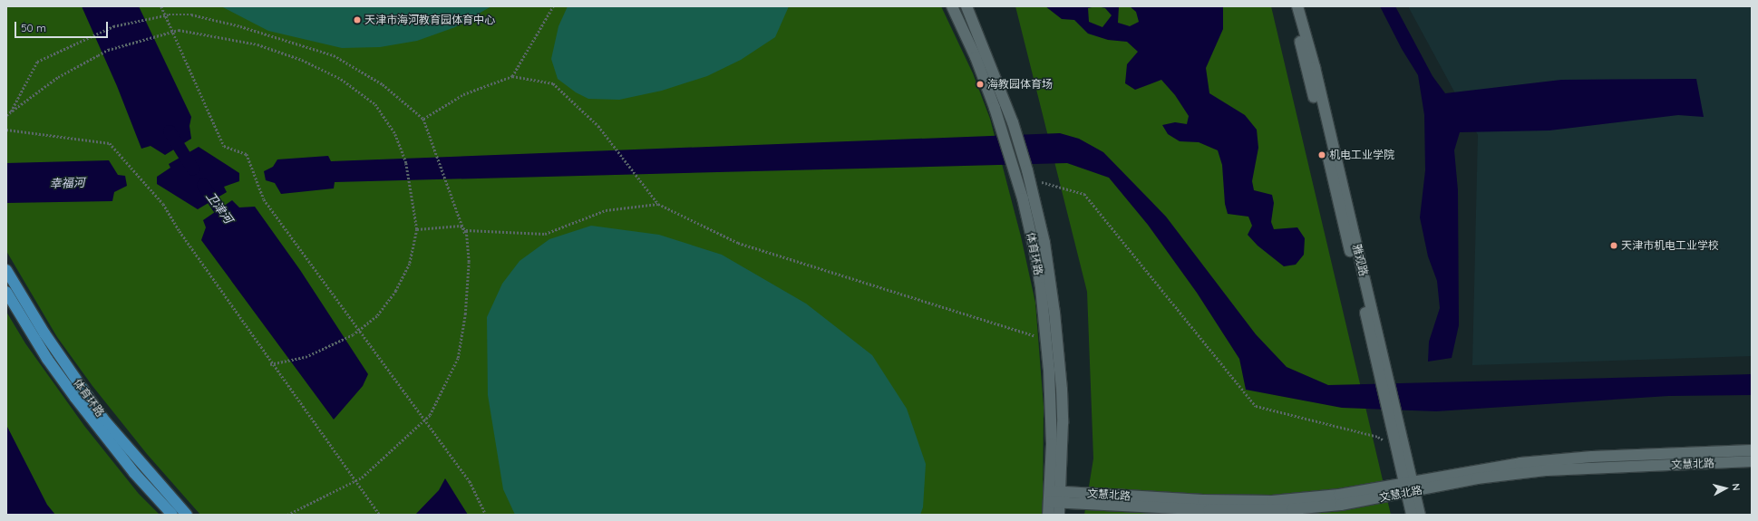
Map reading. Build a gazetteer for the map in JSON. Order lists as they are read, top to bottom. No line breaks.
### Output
{"streets":{"main road":["体育环路","雅观路","文慧北路"]},"crossings":[["体育环路","文慧北路"],["雅观路","文慧北路"]],"water":["幸福河","卫津河"],"places":["天津市海河教育园体育中心","海教园体育场","机电工业学院","天津市机电工业学校"],"scale_bar":"50 m","north":"right"}
